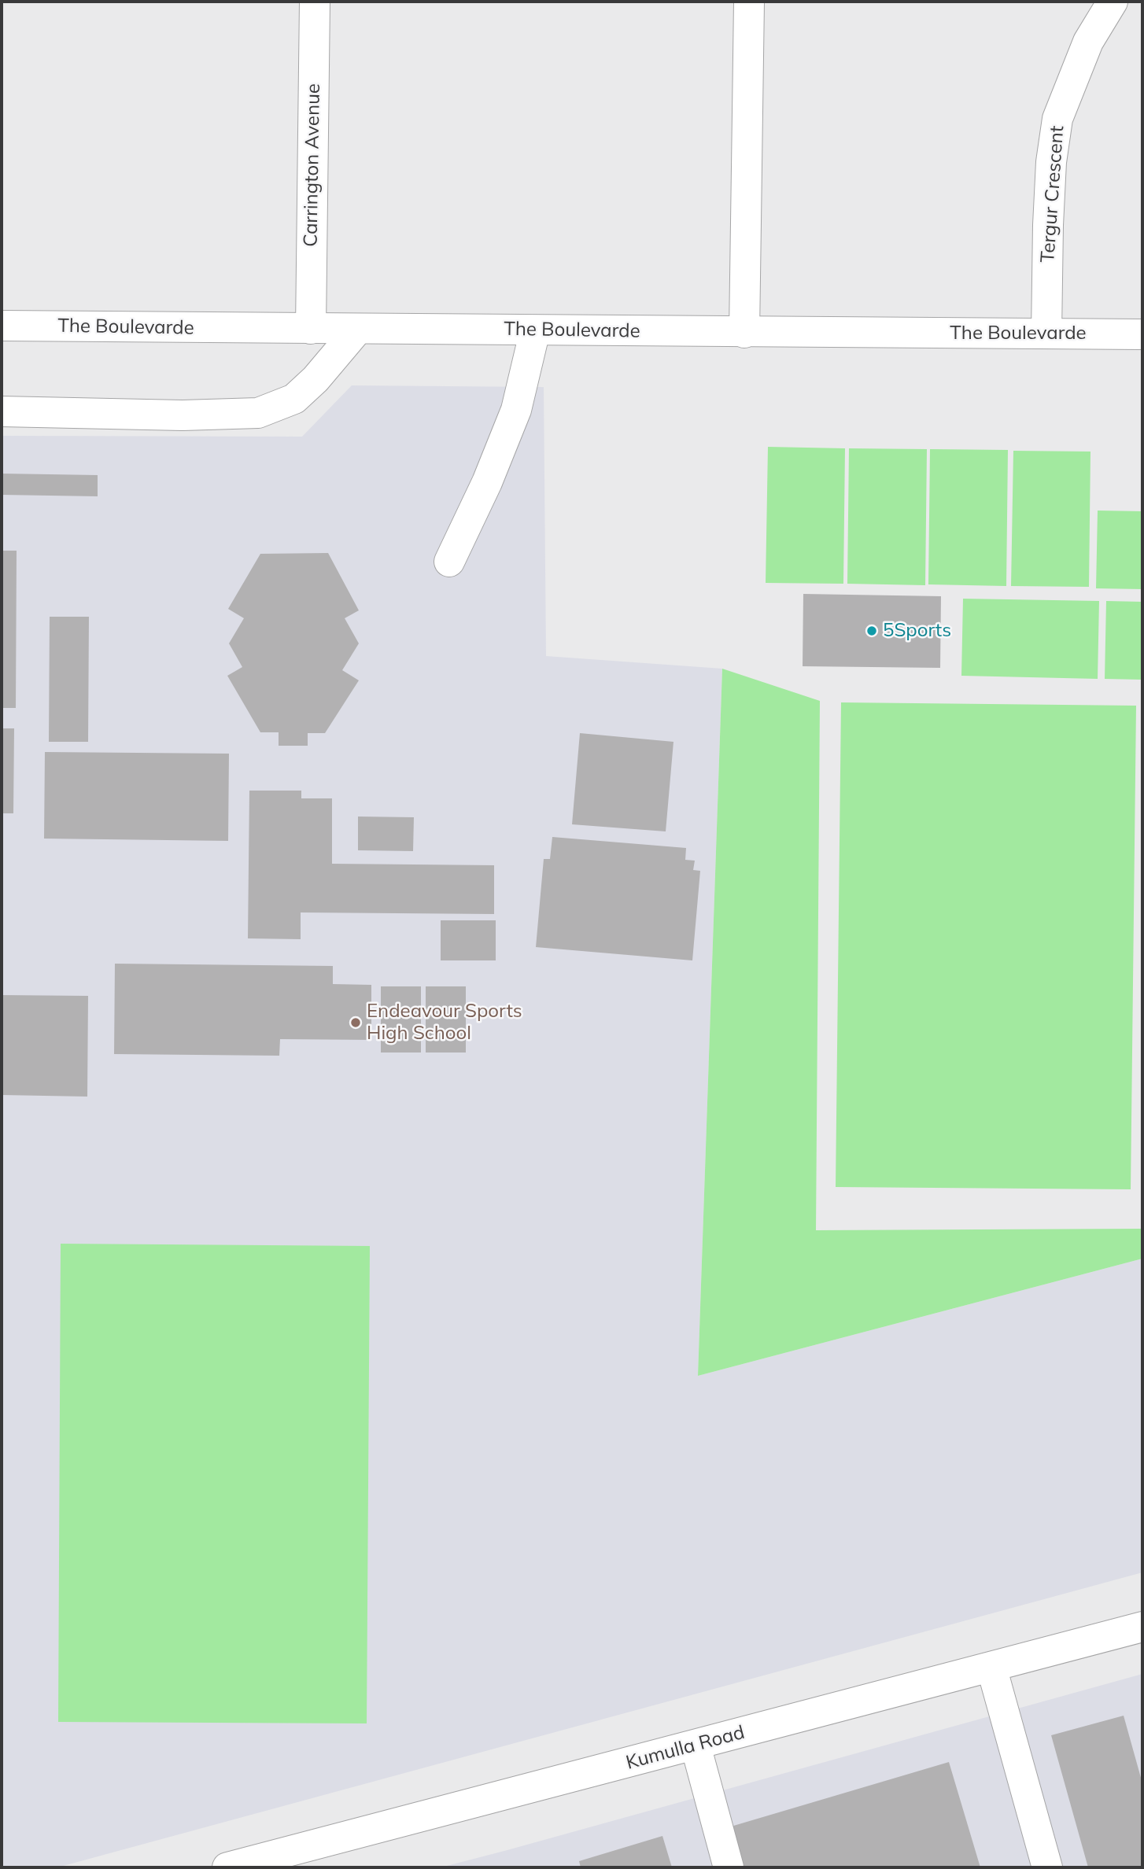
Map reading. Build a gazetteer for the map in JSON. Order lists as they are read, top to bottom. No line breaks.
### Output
{"streets":{"street":["Carrington Avenue","Tergur Crescent","The Boulevarde","Kumulla Road"]},"crossings":[["Carrington Avenue","The Boulevarde"],["Tergur Crescent","The Boulevarde"]],"places":["5Sports","Endeavour Sports High School"]}
